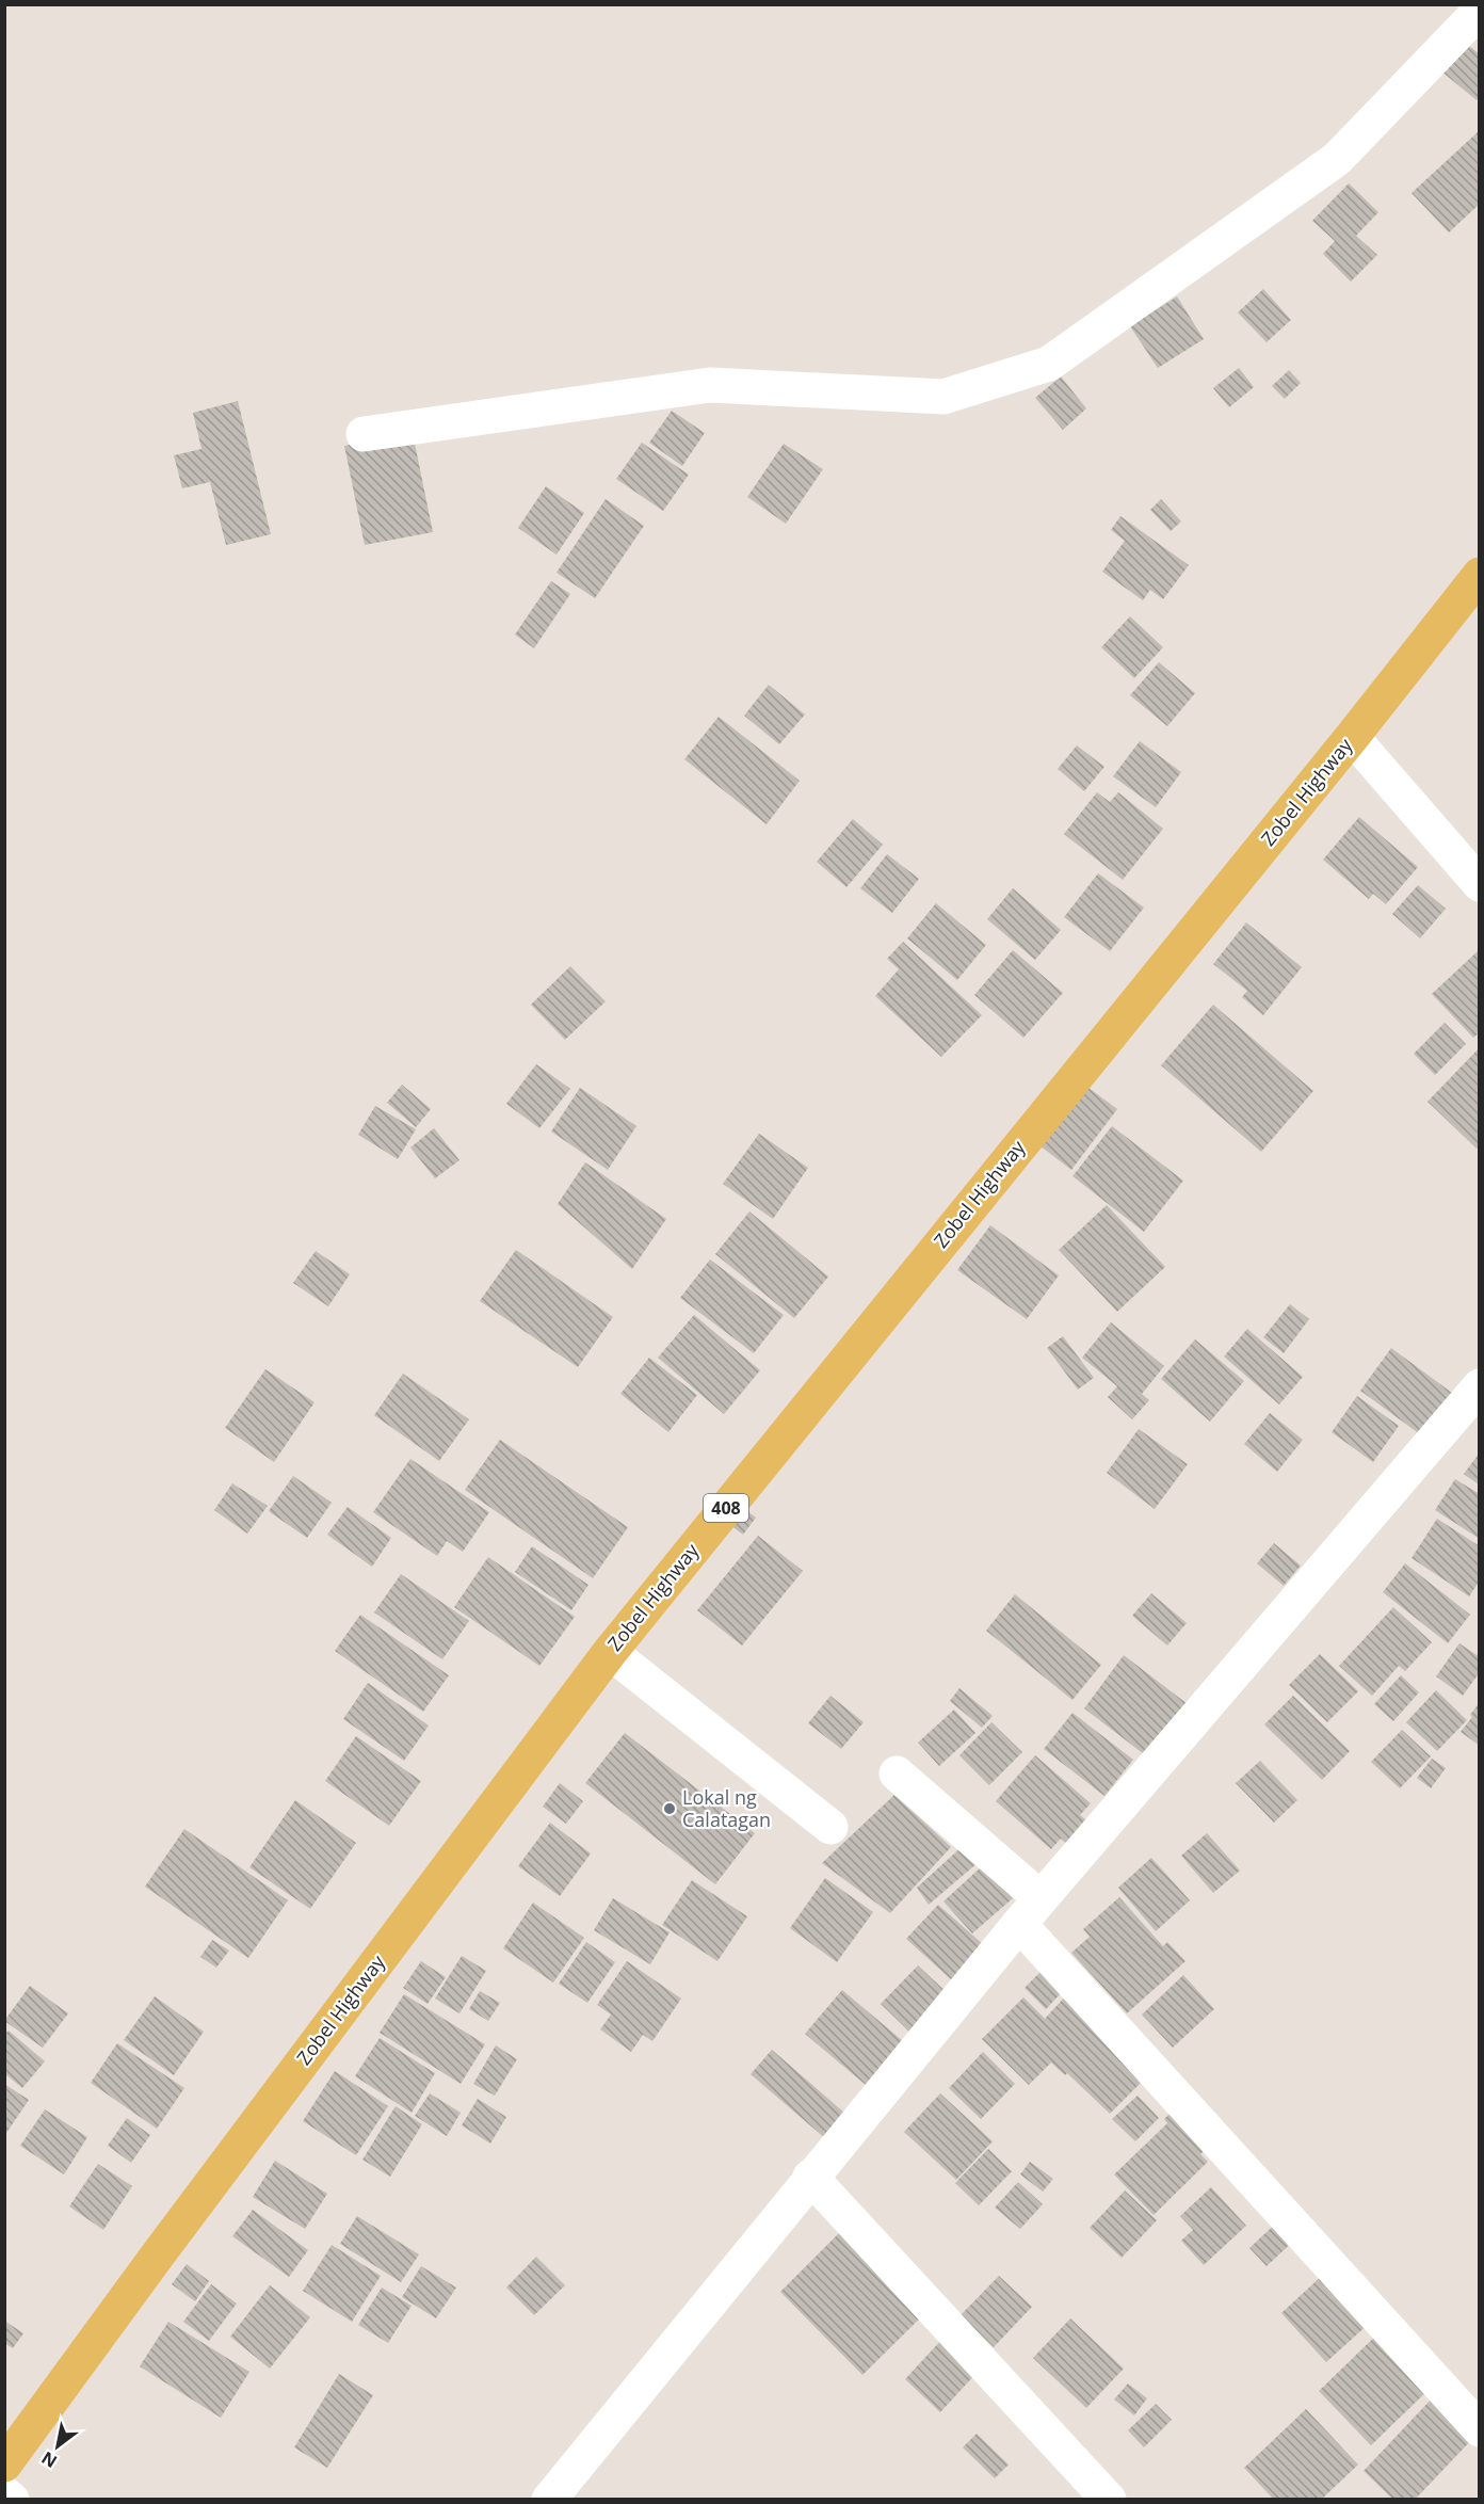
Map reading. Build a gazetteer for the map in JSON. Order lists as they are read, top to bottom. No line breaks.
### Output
{"streets":{"main road":["Zobel Highway","408"]},"places":["Lokal ng Calatagan"],"north":"bottom left"}
